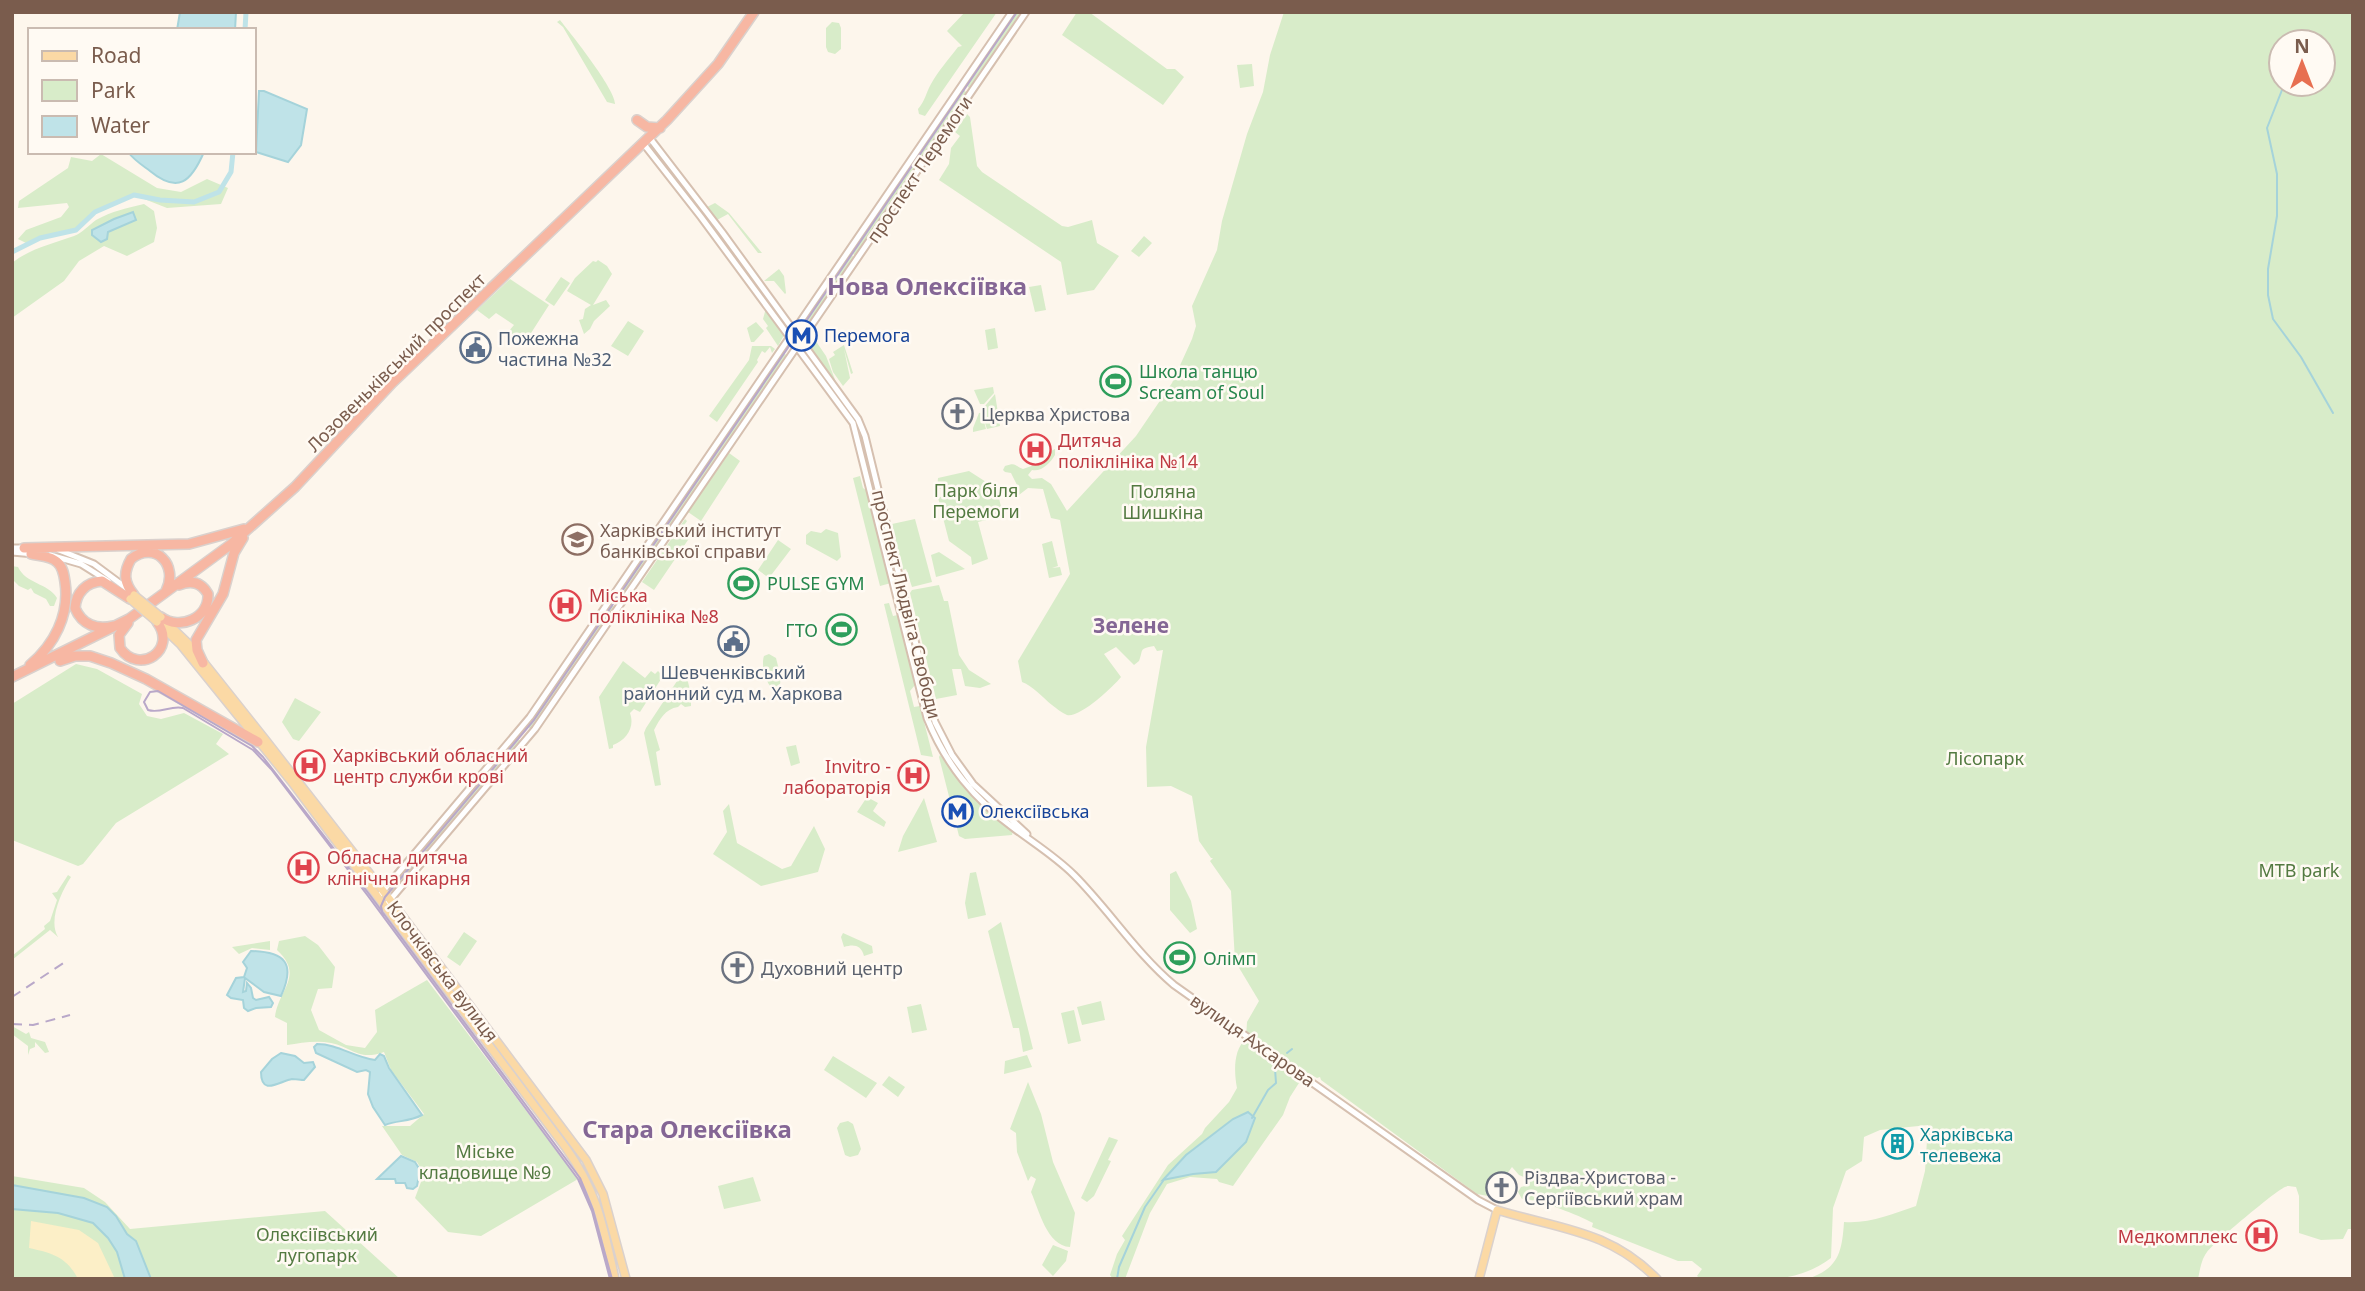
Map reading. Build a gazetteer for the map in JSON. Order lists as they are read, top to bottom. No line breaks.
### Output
{"streets":{"highway":["Лозовеньківський проспект"],"main road":["проспект Перемоги","проспект Людвіга Свободи","Клочківська вулиця","вулиця Ахсарова"]},"crossings":[["проспект Перемоги","проспект Людвіга Свободи"],["проспект Перемоги","Клочківська вулиця"],["Лозовеньківський проспект","проспект Людвіга Свободи"],["проспект Людвіга Свободи","вулиця Ахсарова"]],"districts":["Нова Олексіївка","Зелене","Стара Олексіївка"],"parks":["Парк біля Перемоги","Поляна Шишкіна","Лісопарк","MTB park","Міське кладовище №9","Олексіївський лугопарк"],"places":{"metro station":["Перемога","Олексіївська"],"public building":["Пожежна частина №32","Шевченківський районний суд м. Харкова"],"sports":["Школа танцю Scream of Soul","PULSE GYM","ГТО","Олімп"],"church":["Церква Христова","Духовний центр","Різдва-Христова - Сергіївський храм"],"hospital":["Дитяча поліклініка №14","Міська поліклініка №8","Харківський обласний центр служби крові","Invitro - лабораторія","Обласна дитяча клінічна лікарня","Медкомплекс"],"school or university":["Харківський інститут банківської справи"],"building":["Харківська телевежа"]},"legend":["Road","Park","Water"],"north":"top"}
